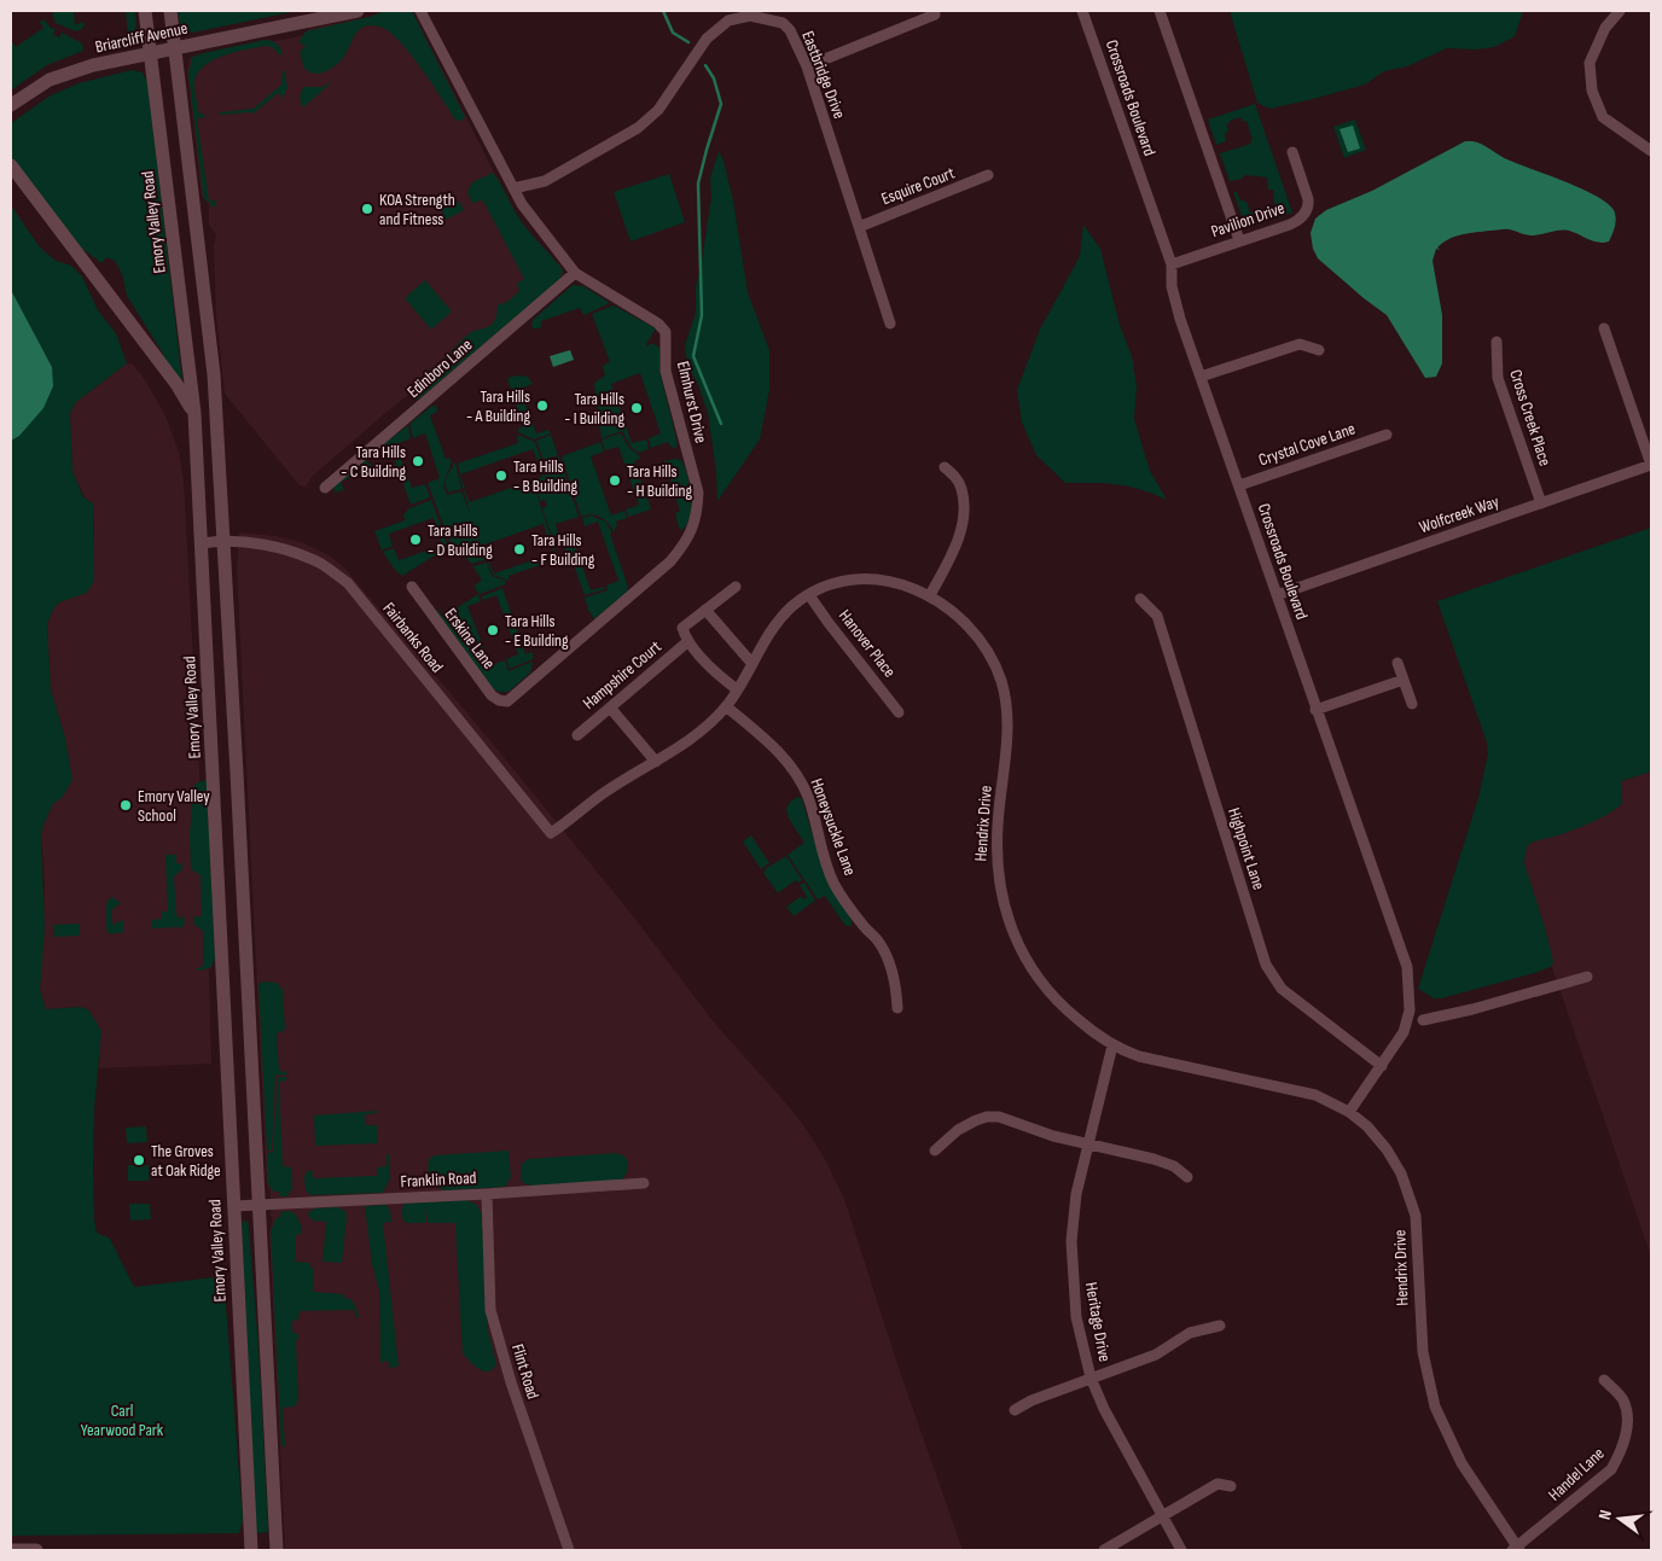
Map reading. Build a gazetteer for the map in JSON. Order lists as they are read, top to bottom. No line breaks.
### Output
{"streets":{"main road":["Briarcliff Avenue","Emory Valley Road"],"street":["Eastbridge Drive","Crossroads Boulevard","Esquire Court","Pavilion Drive","Edinboro Lane","Elmhurst Drive","Cross Creek Place","Crystal Cove Lane","Wolfcreek Way","Fairbanks Road","Erskine Lane","Hanover Place","Hampshire Court","Hendrix Drive","Honeysuckle Lane","Highpoint Lane","Franklin Road","Heritage Drive","Flint Road","Handel Lane"]},"crossings":[["Briarcliff Avenue","Emory Valley Road"],["Eastbridge Drive","Esquire Court"],["Eastbridge Drive","Elmhurst Drive"],["Crossroads Boulevard","Pavilion Drive"],["Crossroads Boulevard","Crystal Cove Lane"],["Crossroads Boulevard","Wolfcreek Way"],["Crossroads Boulevard","Hendrix Drive"],["Crossroads Boulevard","Highpoint Lane"],["Emory Valley Road","Fairbanks Road"],["Emory Valley Road","Franklin Road"],["Edinboro Lane","Elmhurst Drive"],["Elmhurst Drive","Erskine Lane"],["Cross Creek Place","Wolfcreek Way"],["Fairbanks Road","Hendrix Drive"],["Hanover Place","Hendrix Drive"],["Hendrix Drive","Honeysuckle Lane"],["Hendrix Drive","Heritage Drive"],["Hendrix Drive","Handel Lane"],["Franklin Road","Flint Road"]],"parks":["Carl Yearwood Park"],"places":["KOA Strength and Fitness","Tara Hills - A Building","Tara Hills - I Building","Tara Hills - C Building","Tara Hills - B Building","Tara Hills - H Building","Tara Hills - D Building","Tara Hills - F Building","Tara Hills - E Building","Emory Valley School","The Groves at Oak Ridge"],"north":"left"}
